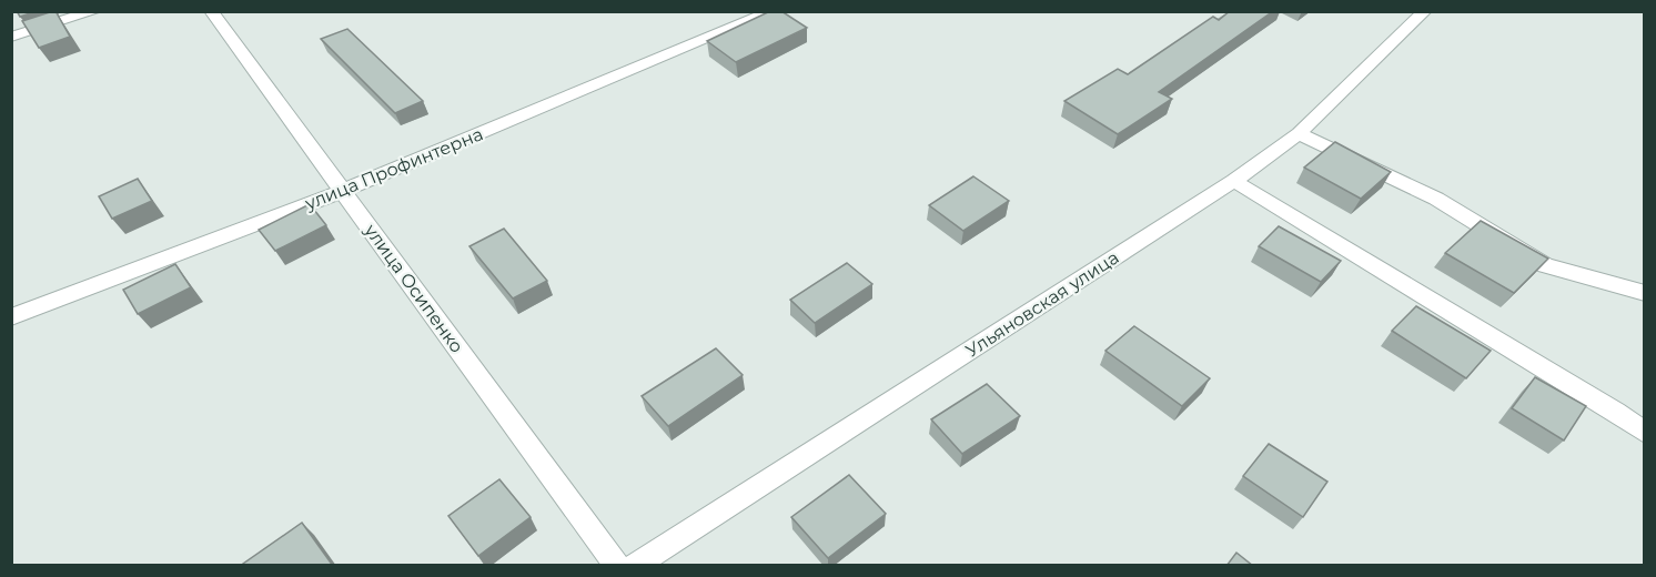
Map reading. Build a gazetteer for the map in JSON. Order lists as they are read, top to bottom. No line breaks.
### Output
{"streets":{"street":["улица Профинтерна","улица Осипенко","Ульяновская улица"]},"crossings":[["улица Профинтерна","улица Осипенко"]]}
